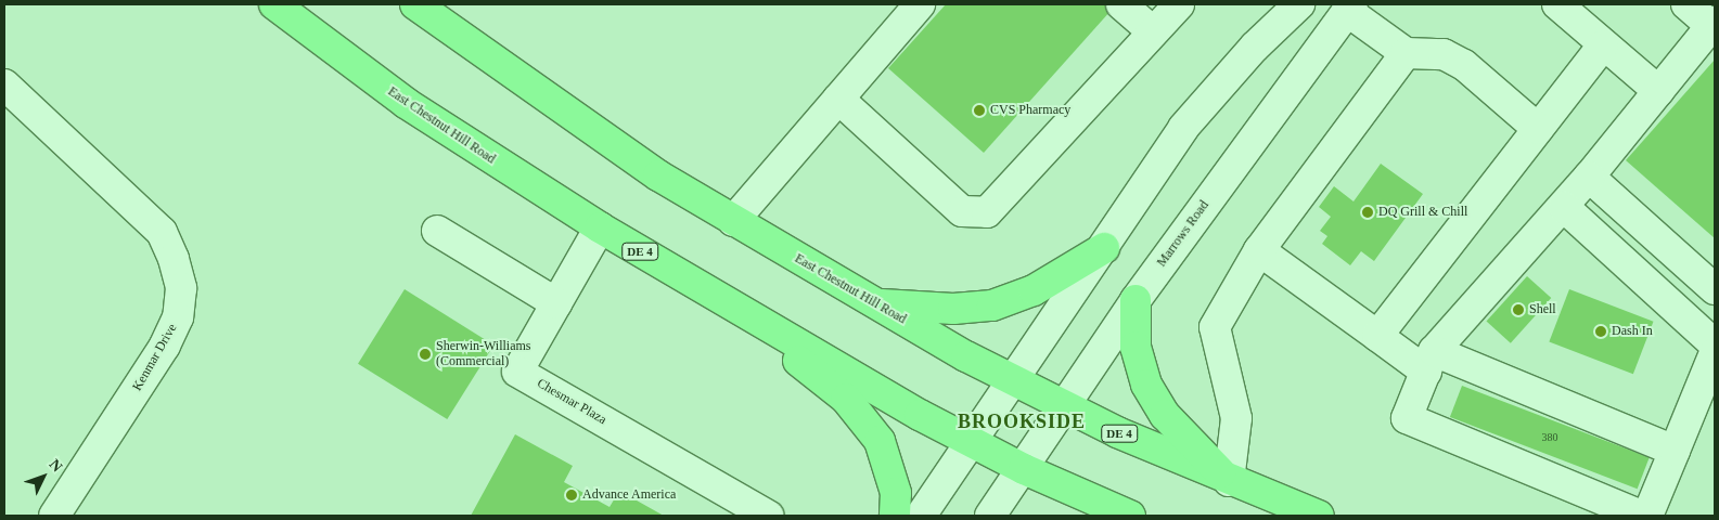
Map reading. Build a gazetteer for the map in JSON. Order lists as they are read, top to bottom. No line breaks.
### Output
{"streets":{"main road":["East Chestnut Hill Road","DE 4"],"street":["Marrows Road","Kenmar Drive","Chesmar Plaza"]},"crossings":[["East Chestnut Hill Road","Marrows Road"],["East Chestnut Hill Road","Chesmar Plaza"]],"districts":["BROOKSIDE"],"places":["CVS Pharmacy","DQ Grill & Chill","Shell","Dash In","Sherwin-Williams (Commercial)","Advance America"],"house_numbers":["380"],"north":"top right"}
